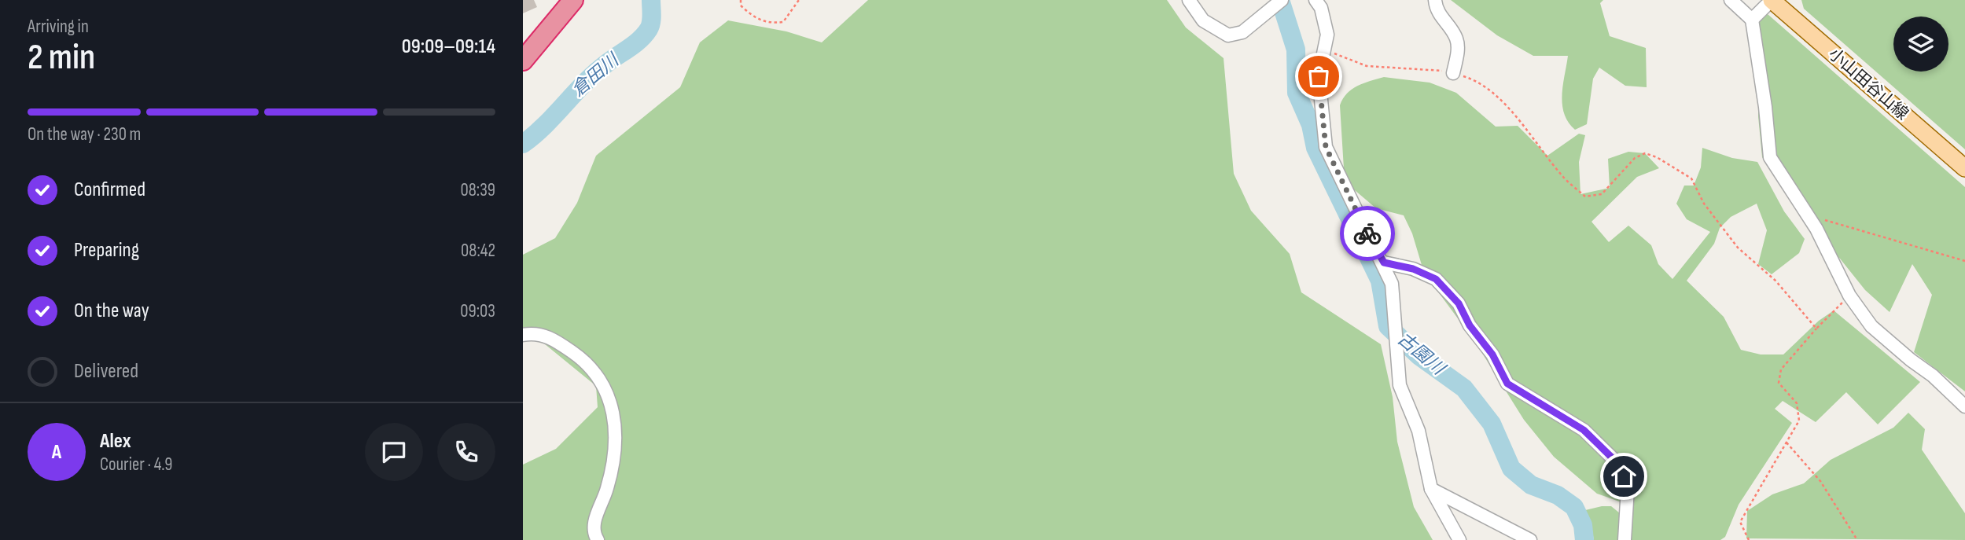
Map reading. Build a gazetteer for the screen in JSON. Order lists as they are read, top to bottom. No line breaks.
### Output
{"streets":{"main road":["小山田谷山線"]},"water":["倉田川","古園川"],"page":{"heading":["2 min","Arriving in","09:09–09:14"],"panel":["Alex","Courier · 4.9"],"bar":"On the way · 230 m","list":[["Confirmed","08:39"],["Preparing","08:42"],["On the way","09:03"],"Delivered"],"round":"A"}}
